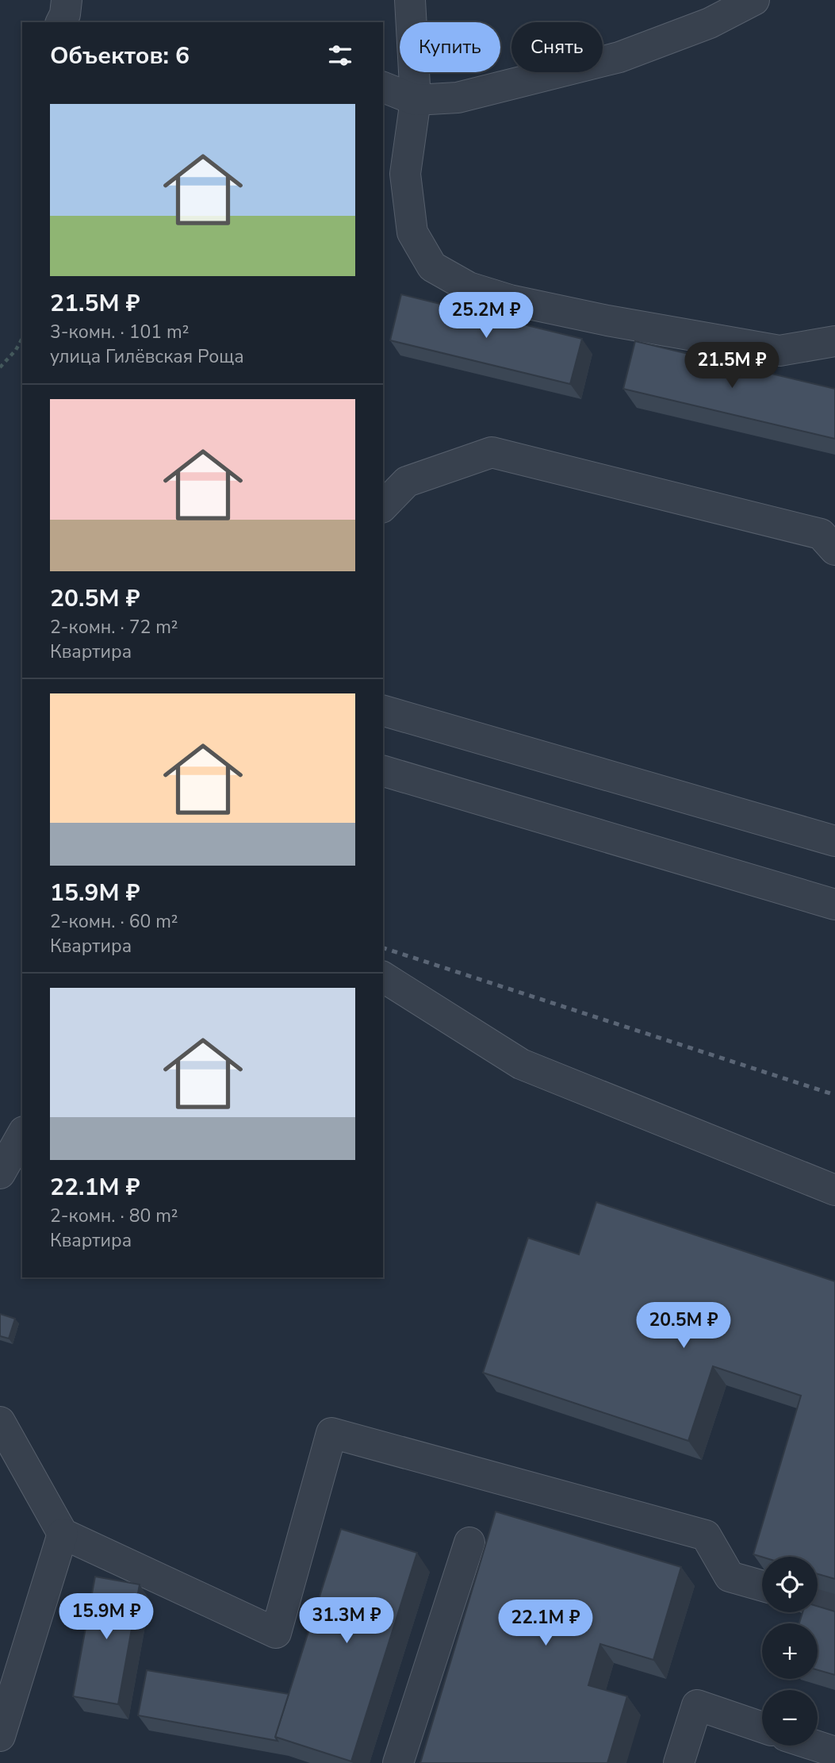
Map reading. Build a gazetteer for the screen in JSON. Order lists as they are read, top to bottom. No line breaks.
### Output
{"page":{"chip":["Купить","Снять"],"heading":"Объектов: 6","list":[{"name":"21.5M ₽","note":"3-комн. · 101 m² · улица Гилёвская Роща"},{"name":"20.5M ₽","note":"2-комн. · 72 m² · Квартира"},{"name":"15.9M ₽","note":"2-комн. · 60 m² · Квартира"},{"name":"22.1M ₽","note":"2-комн. · 80 m² · Квартира"}],"price":["25.2M ₽","21.5M ₽","20.5M ₽","15.9M ₽","31.3M ₽","22.1M ₽"],"map_buttons":["+","−"]}}
